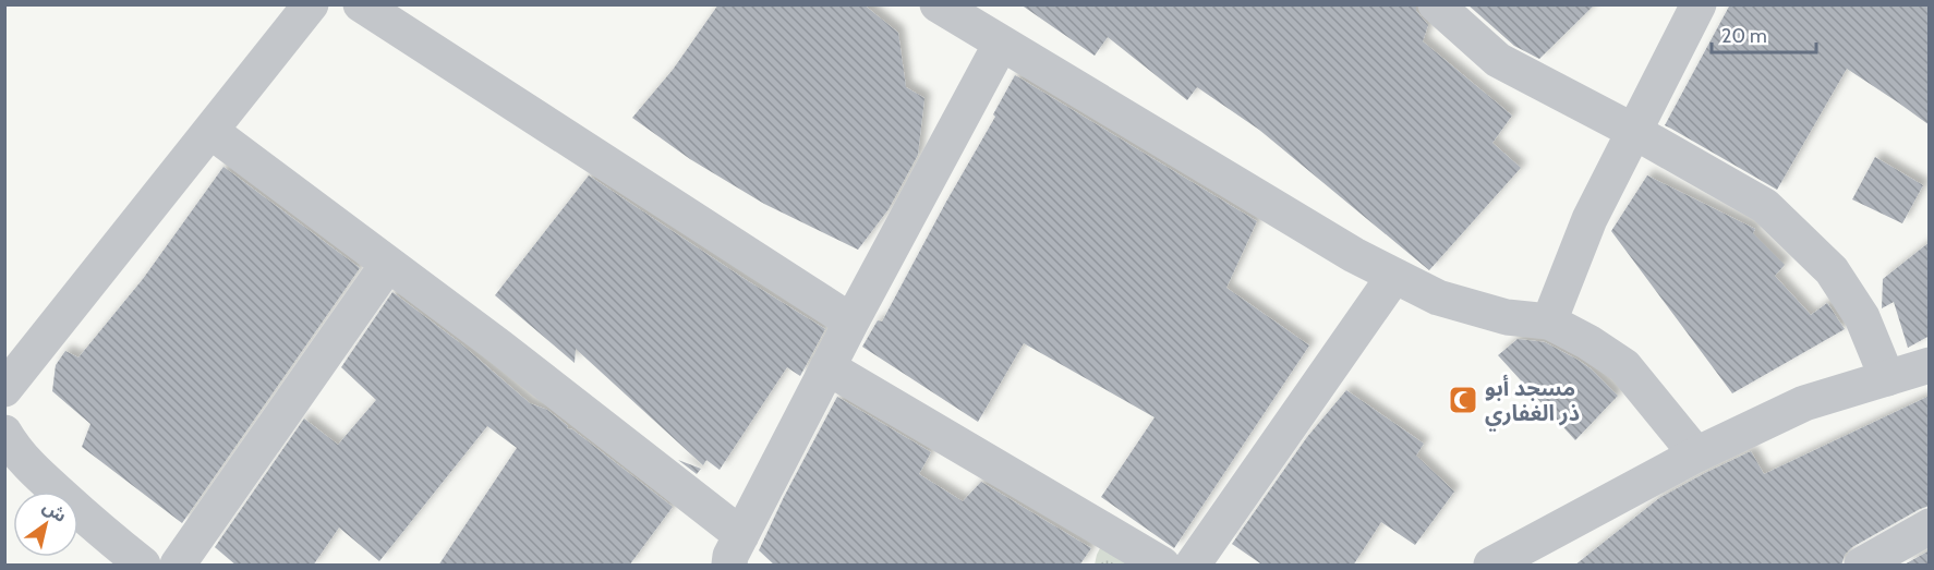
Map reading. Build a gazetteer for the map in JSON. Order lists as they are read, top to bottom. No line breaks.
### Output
{"places":{"mosque":["مسجد أبو ذر الغفاري"]},"scale_bar":"20 m","north":"top right"}
